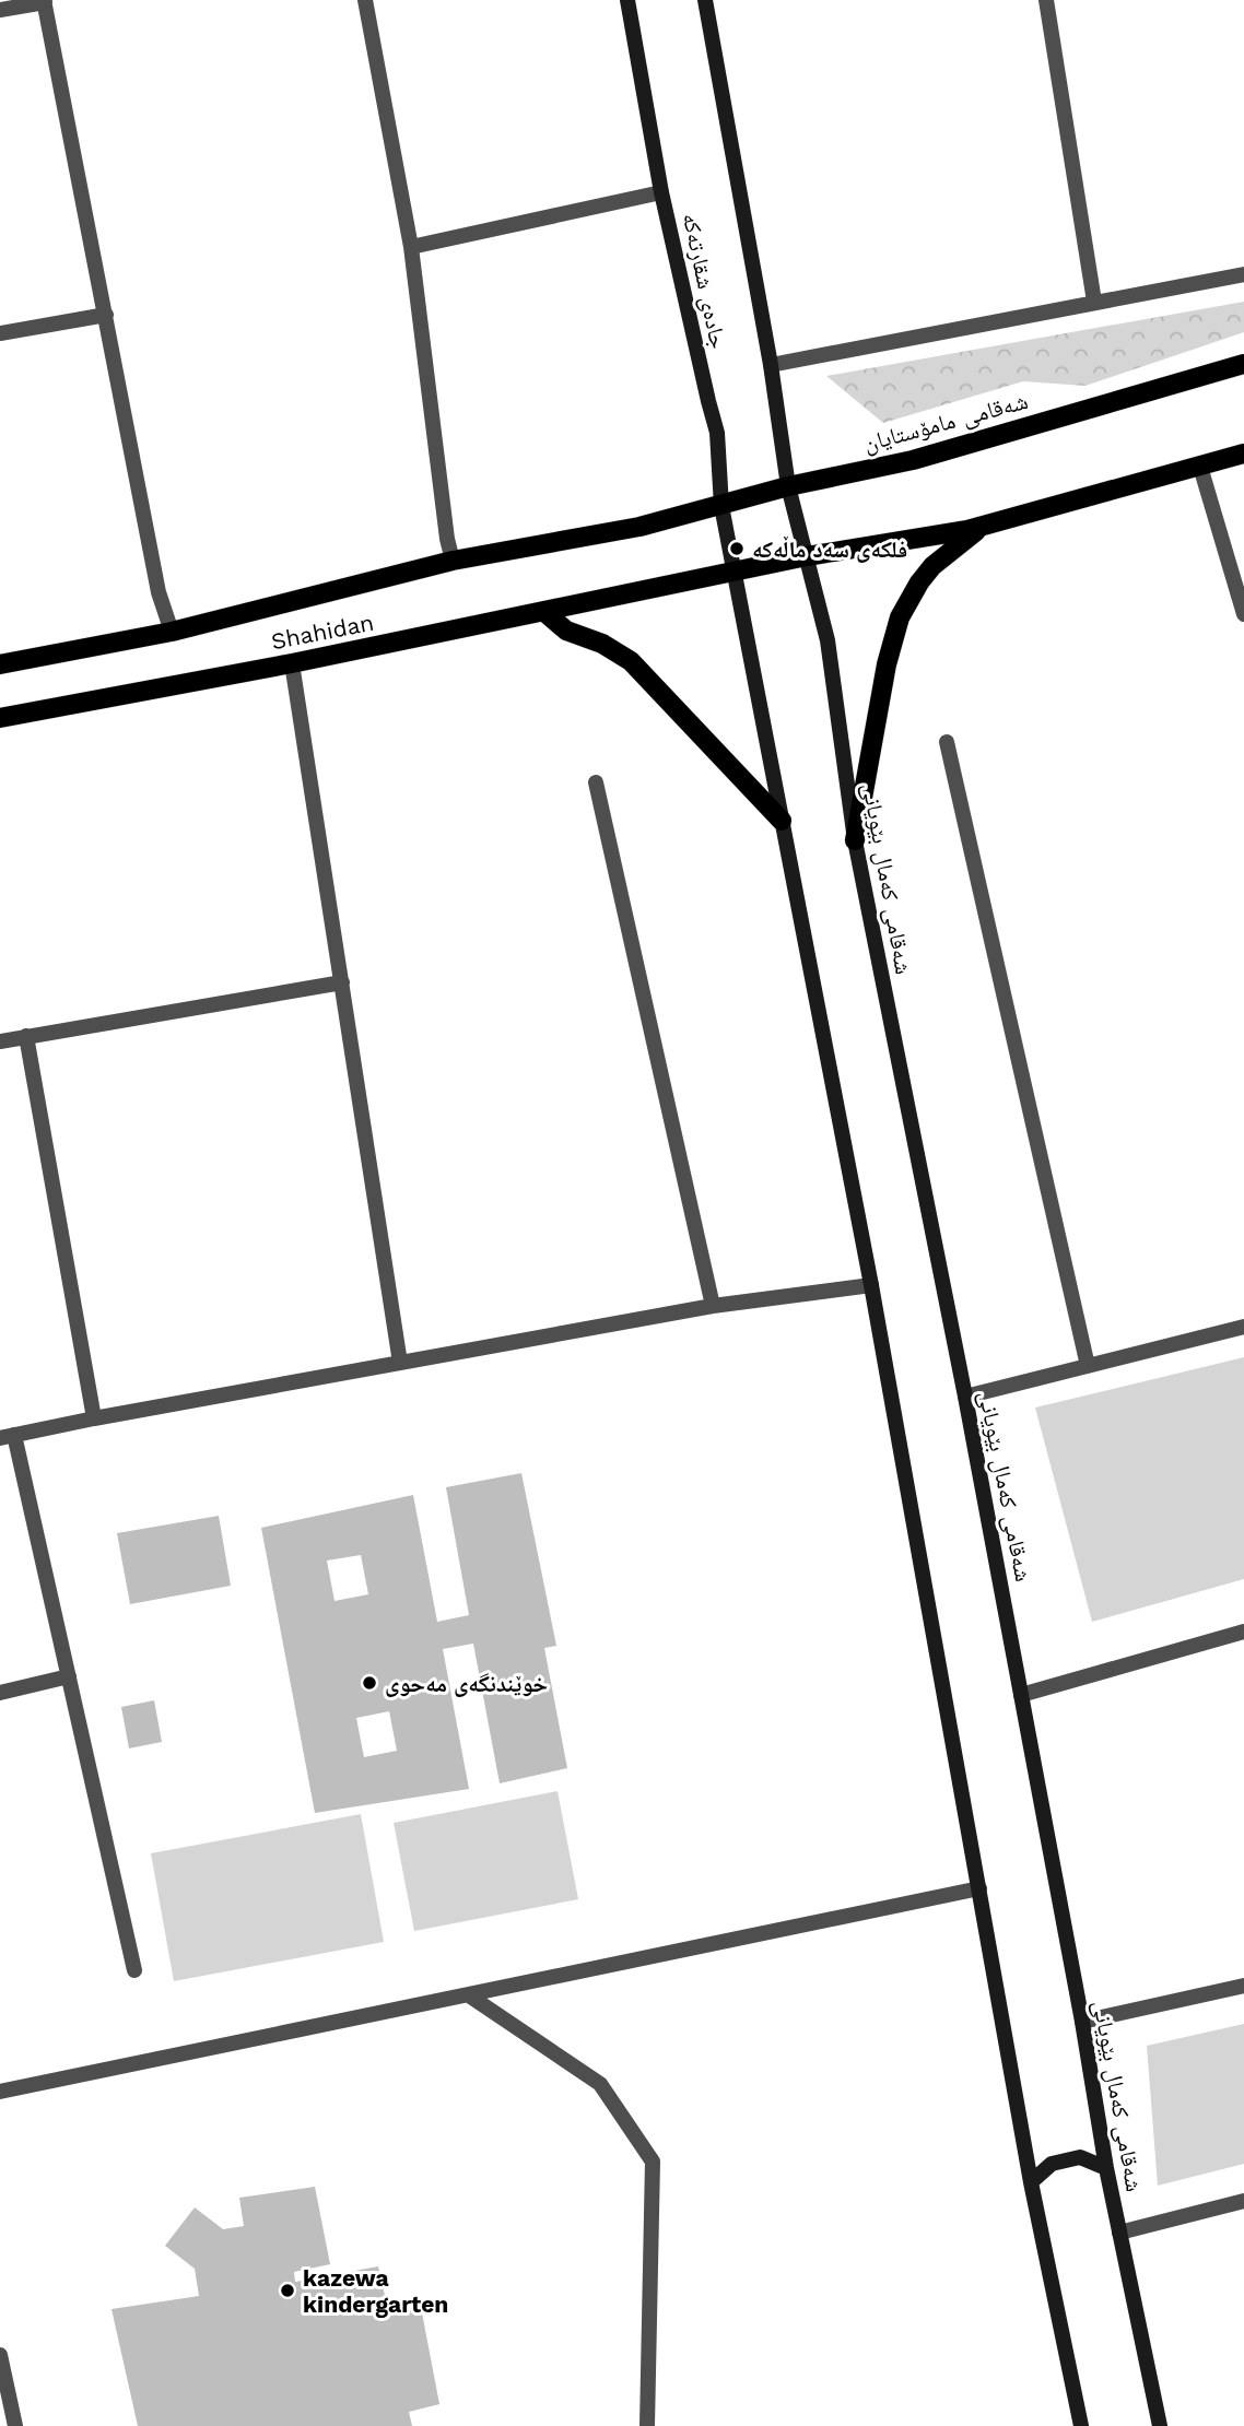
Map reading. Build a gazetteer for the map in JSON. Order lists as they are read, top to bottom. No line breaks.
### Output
{"streets":{"main road":["جادەی شقارتەکە","شەقامی مامۆستایان","Shahidan","شەقامی کەمال بێویانی"]},"crossings":[["جادەی شقارتەکە","شەقامی مامۆستایان"],["جادەی شقارتەکە","Shahidan"],["جادەی شقارتەکە","شەقامی کەمال بێویانی"],["Shahidan","شەقامی کەمال بێویانی"]],"places":["فلکەی سەد ماڵەکە","خوێندنگەی مەحوی","kazewa kindergarten"]}
